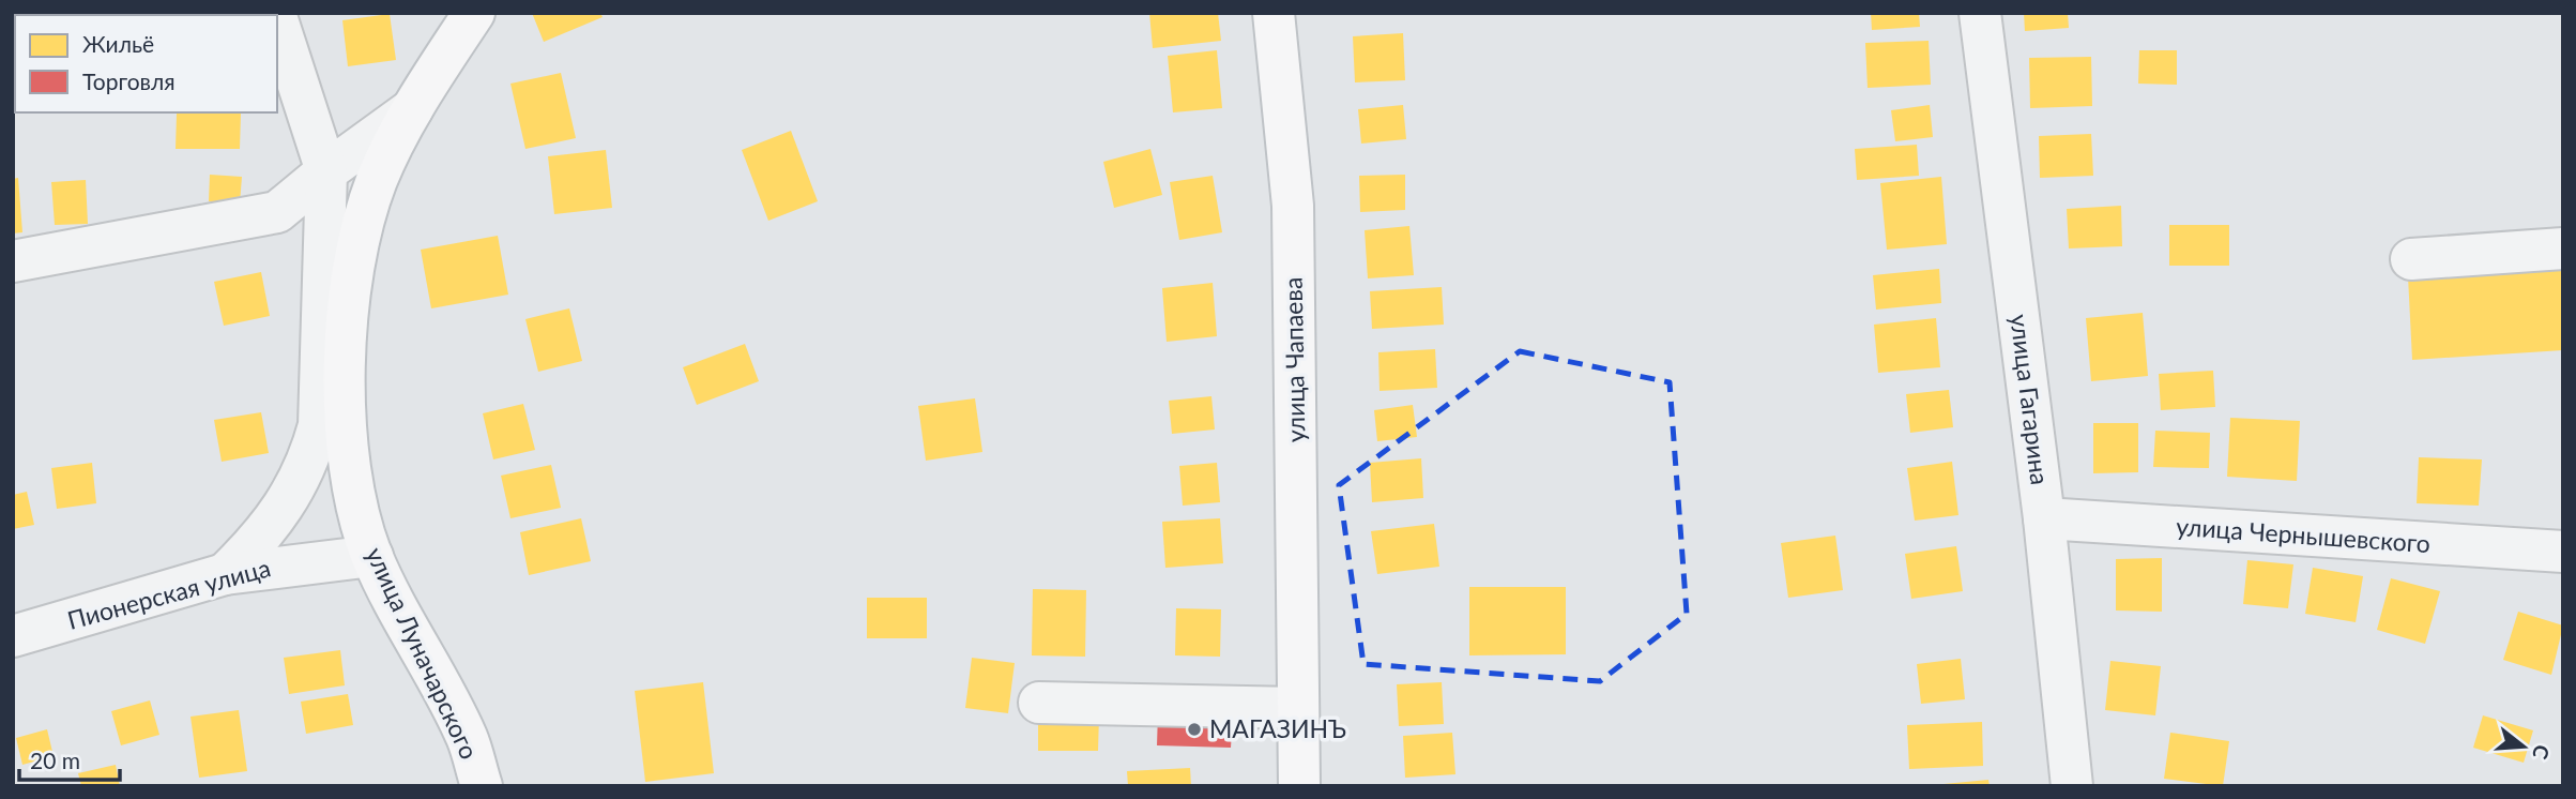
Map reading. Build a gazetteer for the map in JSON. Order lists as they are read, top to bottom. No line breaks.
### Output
{"streets":{"main road":["улица Чапаева","улица Луначарского"],"street":["улица Гагарина","улица Чернышевского","Пионерская улица"]},"crossings":[["улица Гагарина","улица Чернышевского"],["Пионерская улица","улица Луначарского"]],"places":["МАГАЗИНЪ"],"legend":["Жильё","Торговля"],"scale_bar":"20 m","north":"right"}
